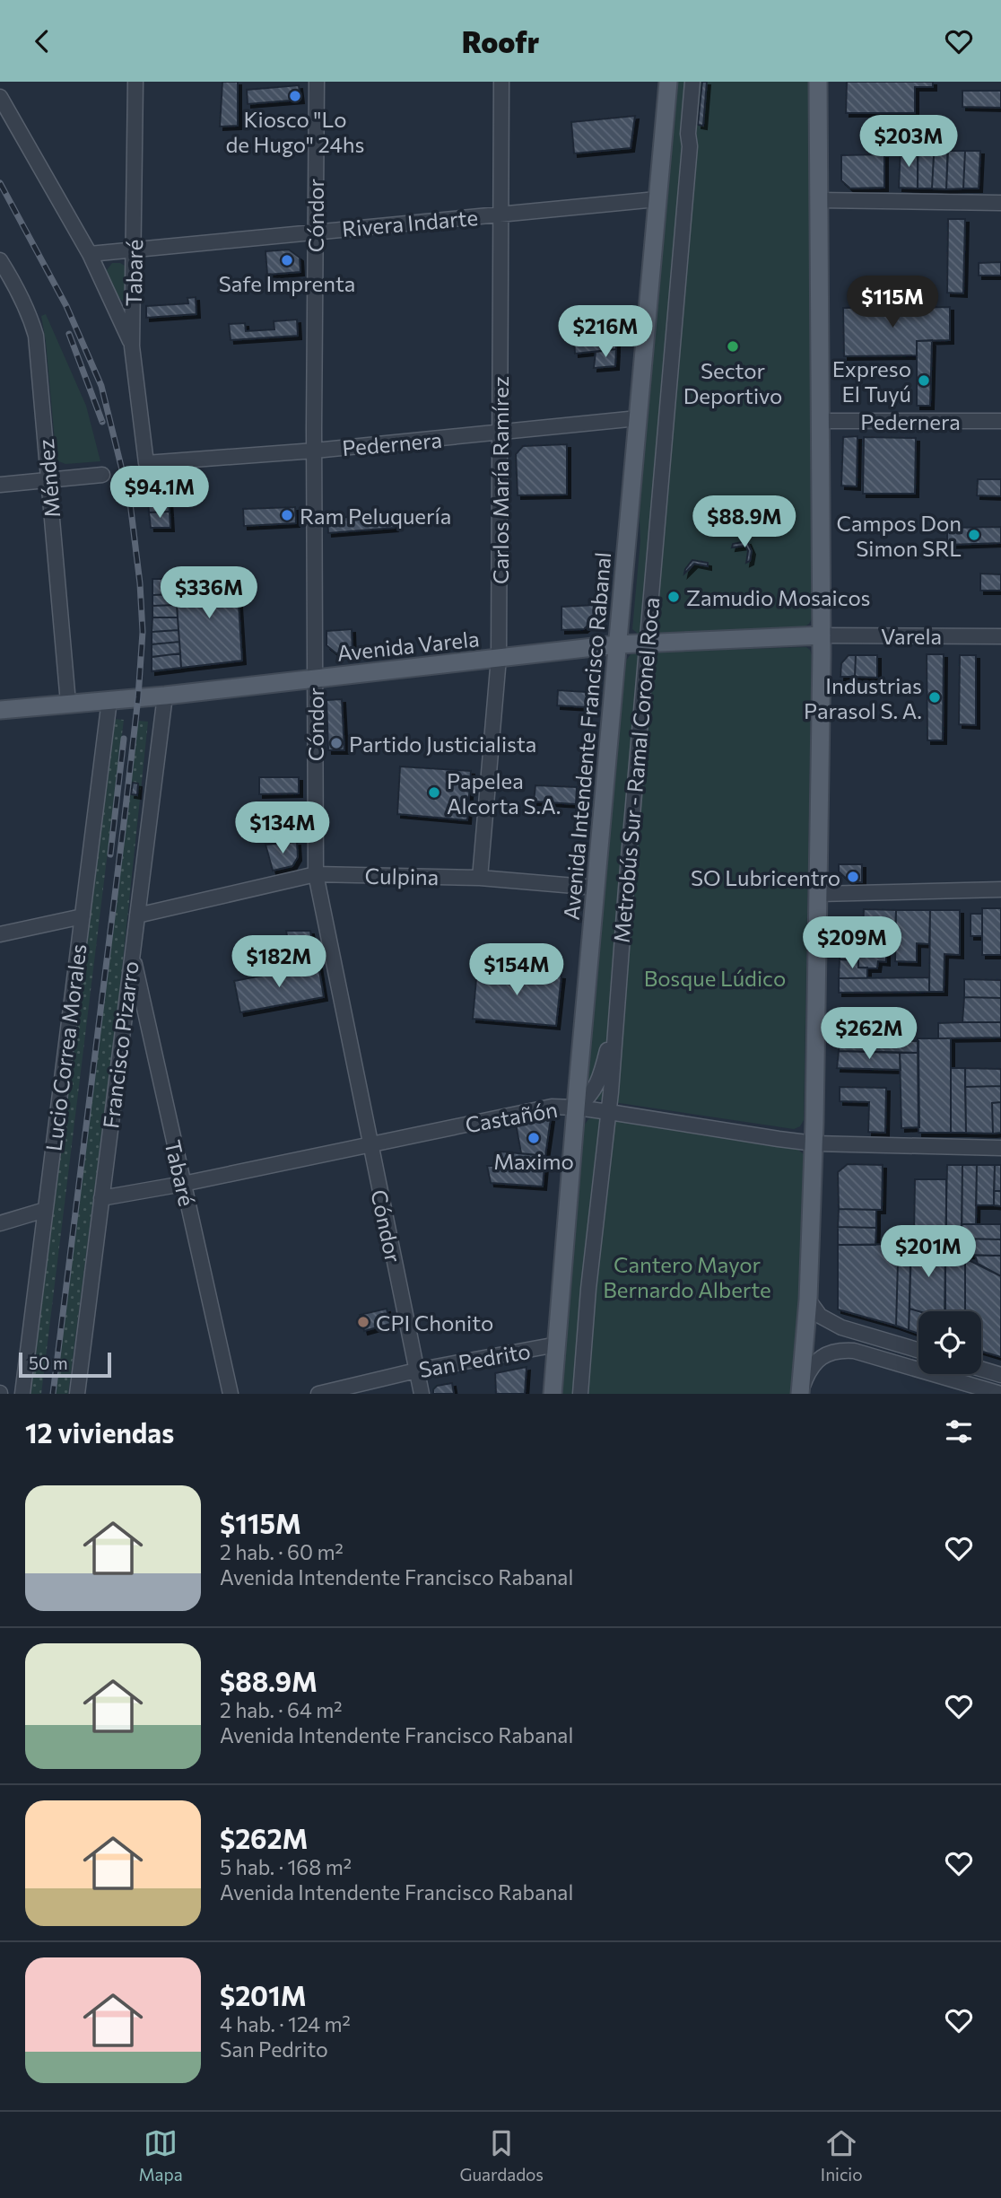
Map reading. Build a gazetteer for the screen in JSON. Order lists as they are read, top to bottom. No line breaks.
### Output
{"streets":{"main road":["Avenida Varela","Avenida Intendente Francisco Rabanal"],"street":["Cóndor","Rivera Indarte","Tabaré","Pedernera","Méndez","Carlos María Ramírez","Varela","Metrobús Sur - Ramal Coronel Roca","Culpina","Francisco Pizarro","Lucio Correa Morales","Castañón","San Pedrito"]},"crossings":[["Cóndor","Rivera Indarte"],["Cóndor","Pedernera"],["Cóndor","Avenida Varela"],["Cóndor","Culpina"],["Cóndor","Castañón"],["Cóndor","San Pedrito"],["Rivera Indarte","Tabaré"],["Rivera Indarte","Carlos María Ramírez"],["Rivera Indarte","Avenida Intendente Francisco Rabanal"],["Tabaré","Pedernera"],["Tabaré","Francisco Pizarro"],["Tabaré","Castañón"],["Pedernera","Carlos María Ramírez"],["Pedernera","Avenida Intendente Francisco Rabanal"],["Méndez","Avenida Varela"],["Carlos María Ramírez","Avenida Varela"],["Carlos María Ramírez","Culpina"],["Varela","Avenida Varela"],["Avenida Varela","Avenida Intendente Francisco Rabanal"],["Avenida Varela","Metrobús Sur - Ramal Coronel Roca"],["Avenida Varela","Francisco Pizarro"],["Avenida Varela","Lucio Correa Morales"],["Avenida Intendente Francisco Rabanal","Culpina"],["Avenida Intendente Francisco Rabanal","Castañón"],["Avenida Intendente Francisco Rabanal","San Pedrito"],["Metrobús Sur - Ramal Coronel Roca","Castañón"],["Culpina","Francisco Pizarro"],["Francisco Pizarro","Castañón"]],"parks":["Bosque Lúdico","Cantero Mayor Bernardo Alberte"],"places":["Kiosco \"Lo de Hugo\" 24hs","Safe Imprenta","Sector Deportivo","Expreso El Tuyú","Ram Peluquería","Campos Don Simon SRL","Zamudio Mosaicos","Industrias Parasol S. A.","Partido Justicialista","Papelea Alcorta S.A.","SO Lubricentro","Maximo","CPI Chonito"],"scale_bar":"50 m","page":{"header":"Roofr","price":["$203M","$115M","$216M","$94.1M","$88.9M","$336M","$134M","$209M","$182M","$154M","$262M","$201M"],"scale":"50 m","heading":"12 viviendas","list":[{"name":"$115M","note":"2 hab. · 60 m² · Avenida Intendente Francisco Rabanal"},{"name":"$88.9M","note":"2 hab. · 64 m² · Avenida Intendente Francisco Rabanal"},{"name":"$262M","note":"5 hab. · 168 m² · Avenida Intendente Francisco Rabanal"},{"name":"$201M","note":"4 hab. · 124 m² · San Pedrito"}],"tabs":["Mapa","Guardados","Inicio"]}}
